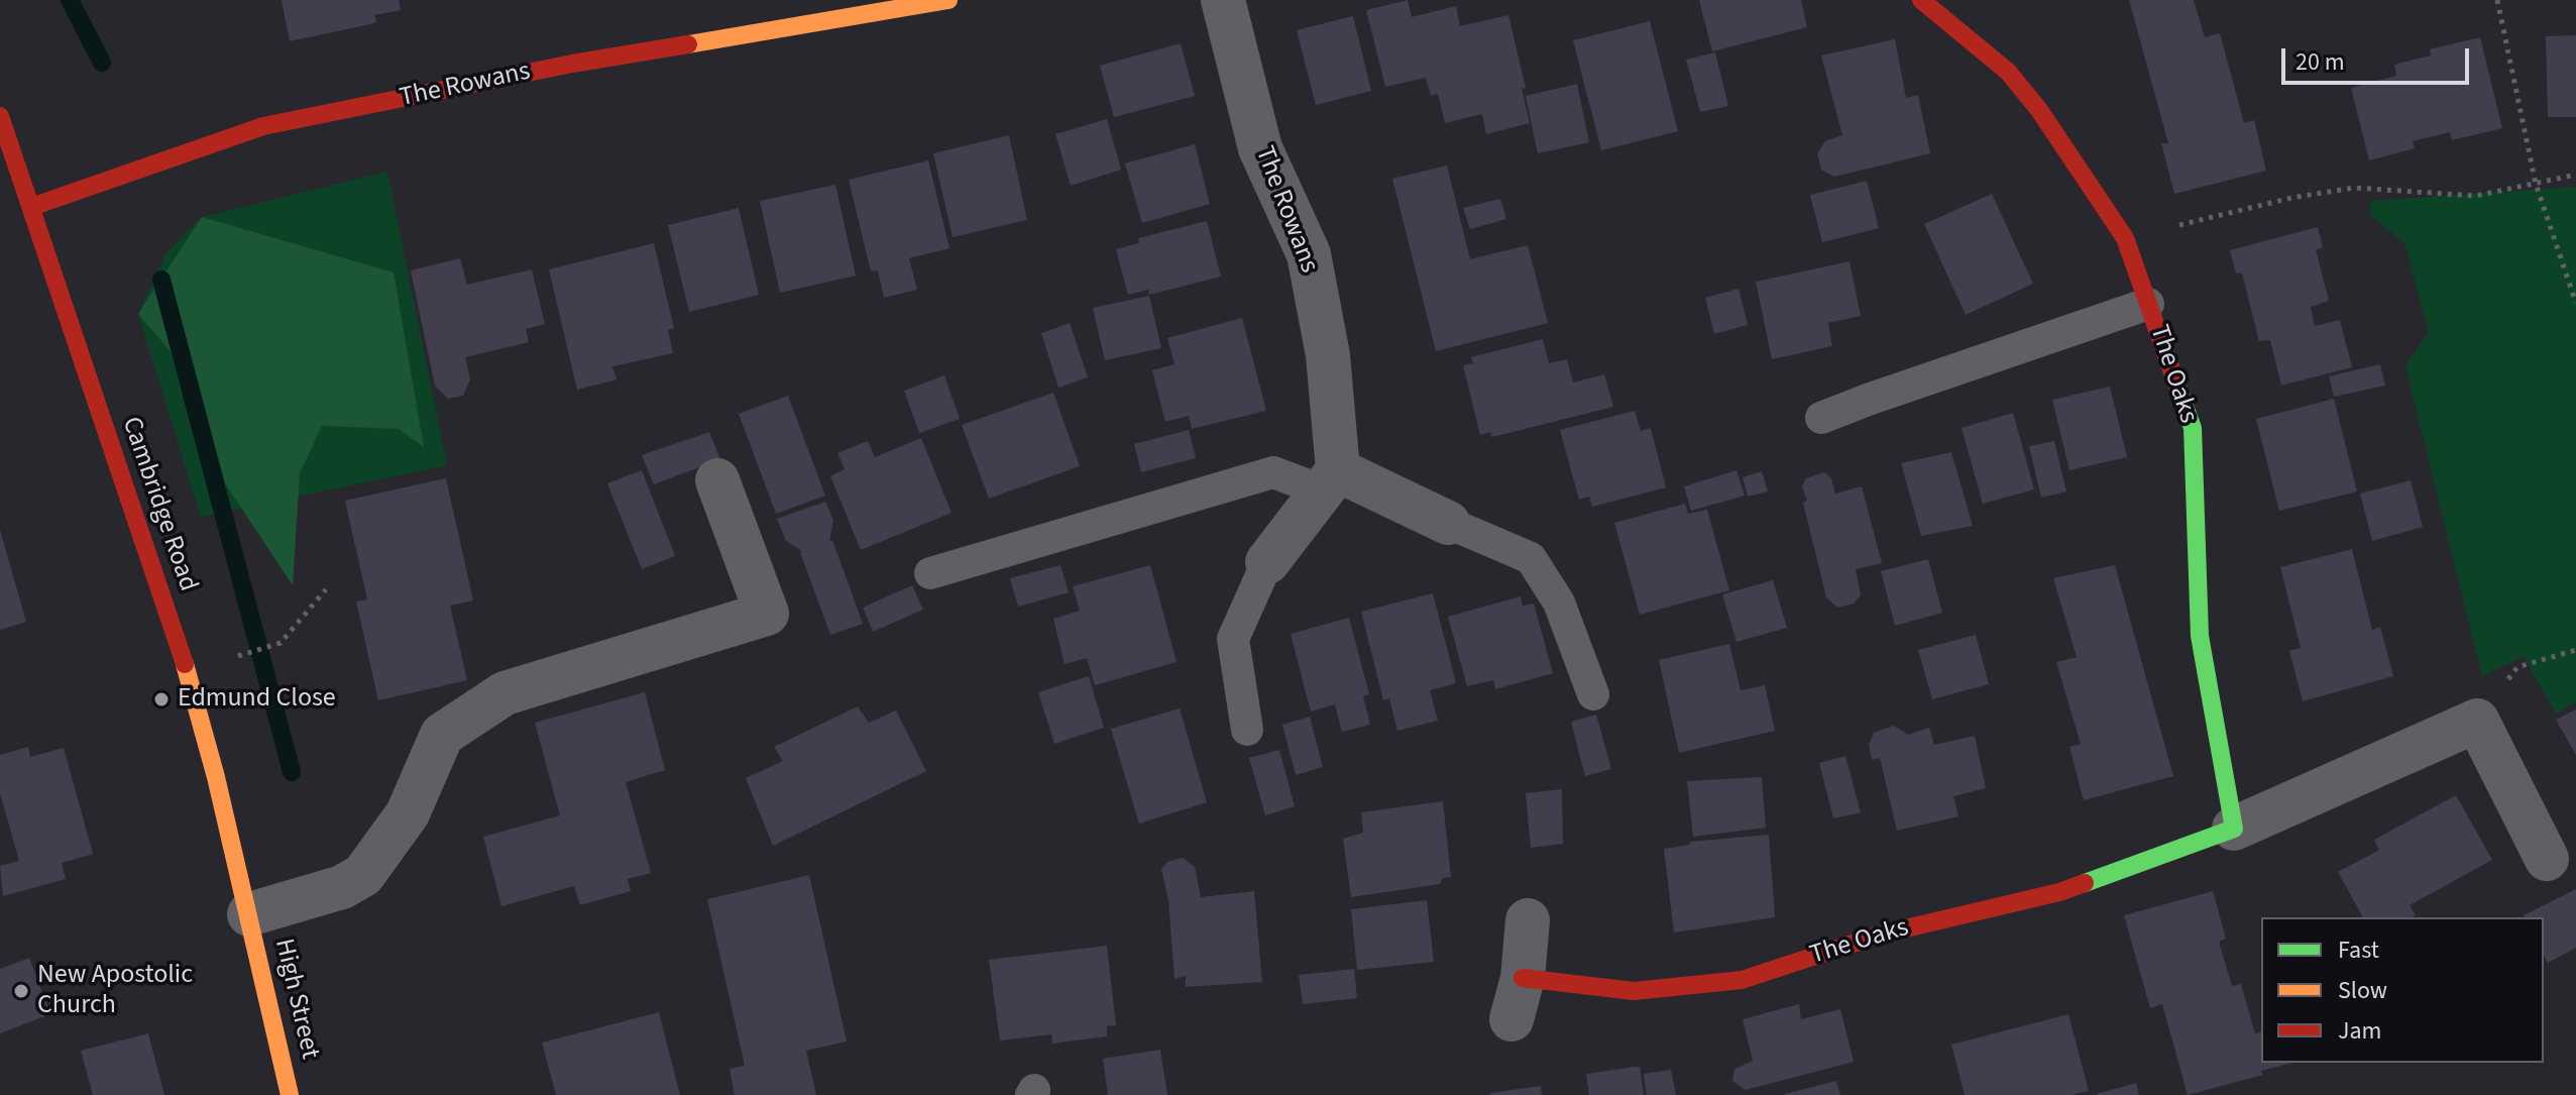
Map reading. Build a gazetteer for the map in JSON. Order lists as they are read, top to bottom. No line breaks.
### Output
{"streets":{"street":["The Rowans","The Oaks","Cambridge Road","High Street"]},"crossings":[["The Rowans","Cambridge Road"],["Cambridge Road","High Street"]],"places":["Edmund Close","New Apostolic Church"],"legend":["Fast","Slow","Jam"],"scale_bar":"20 m"}
